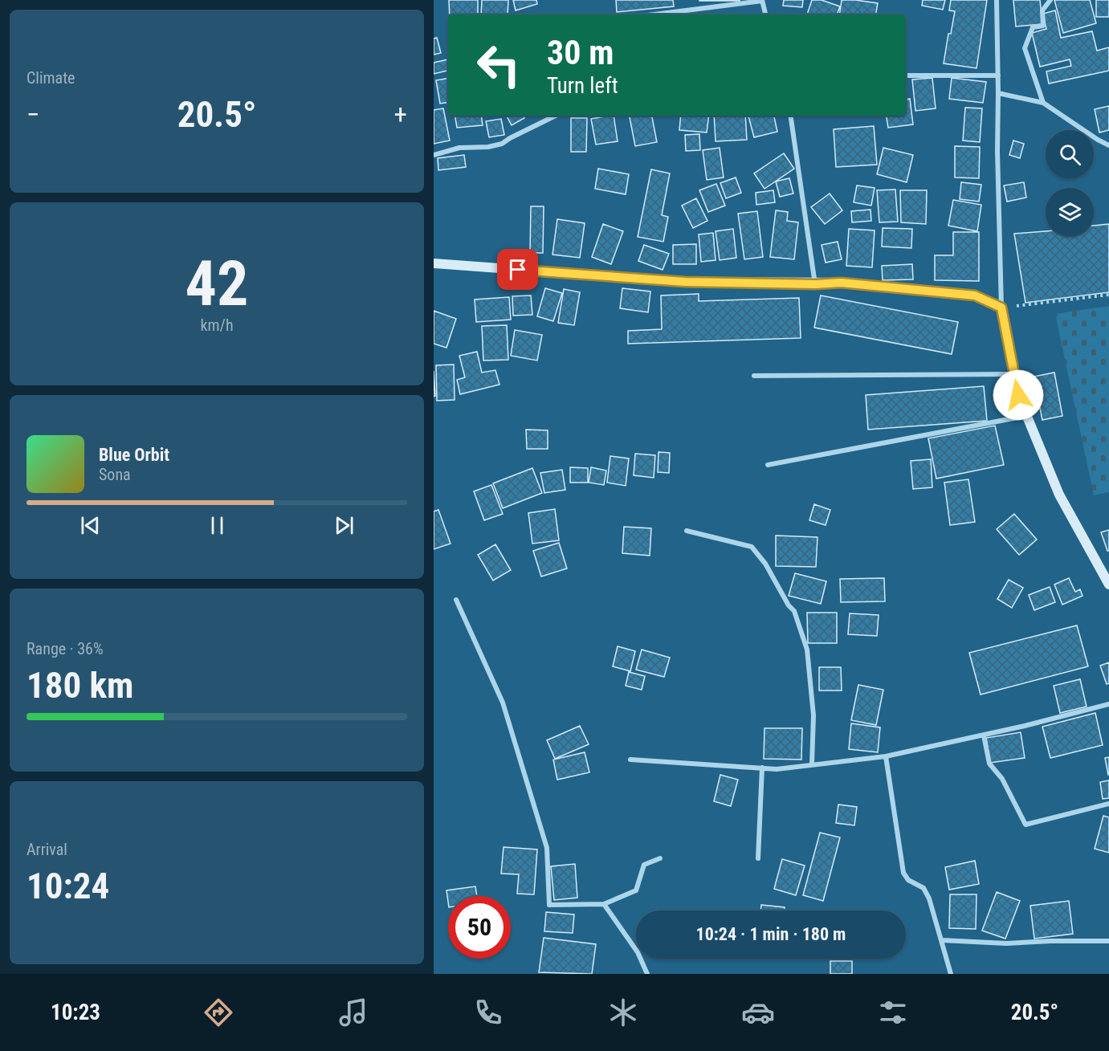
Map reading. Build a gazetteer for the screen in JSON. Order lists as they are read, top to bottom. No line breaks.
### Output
{"page":{"tile":["Climate",["42","km/h"],["Range · 36%","180 km"],["Arrival","10:24"]],"turn":["30 m","Turn left"],"heat":["−","20.5°","+"],"song":["Blue Orbit","Sona"],"limit":"50","trip":"10:24 · 1 min · 180 m","tabs":["10:23","20.5°"]}}
